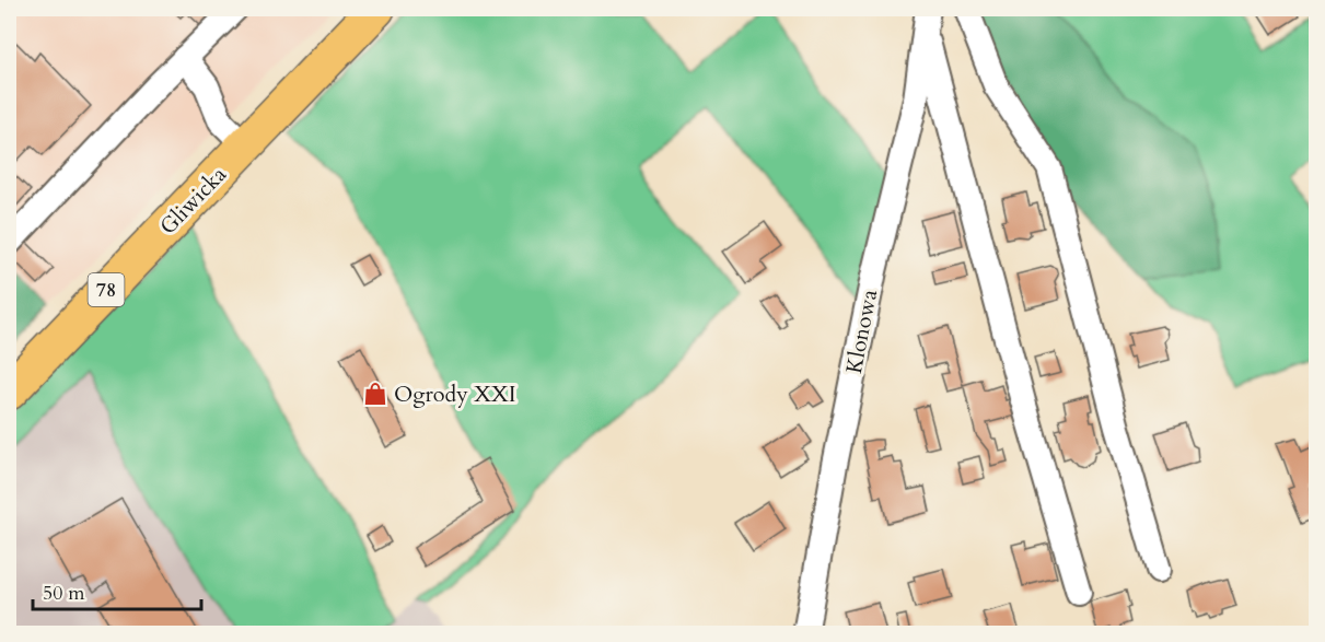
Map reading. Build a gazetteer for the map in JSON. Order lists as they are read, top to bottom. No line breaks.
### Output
{"streets":{"main road":["Gliwicka","78"],"street":["Klonowa"]},"places":{"shop":["Ogrody XXI"]},"scale_bar":"50 m"}
